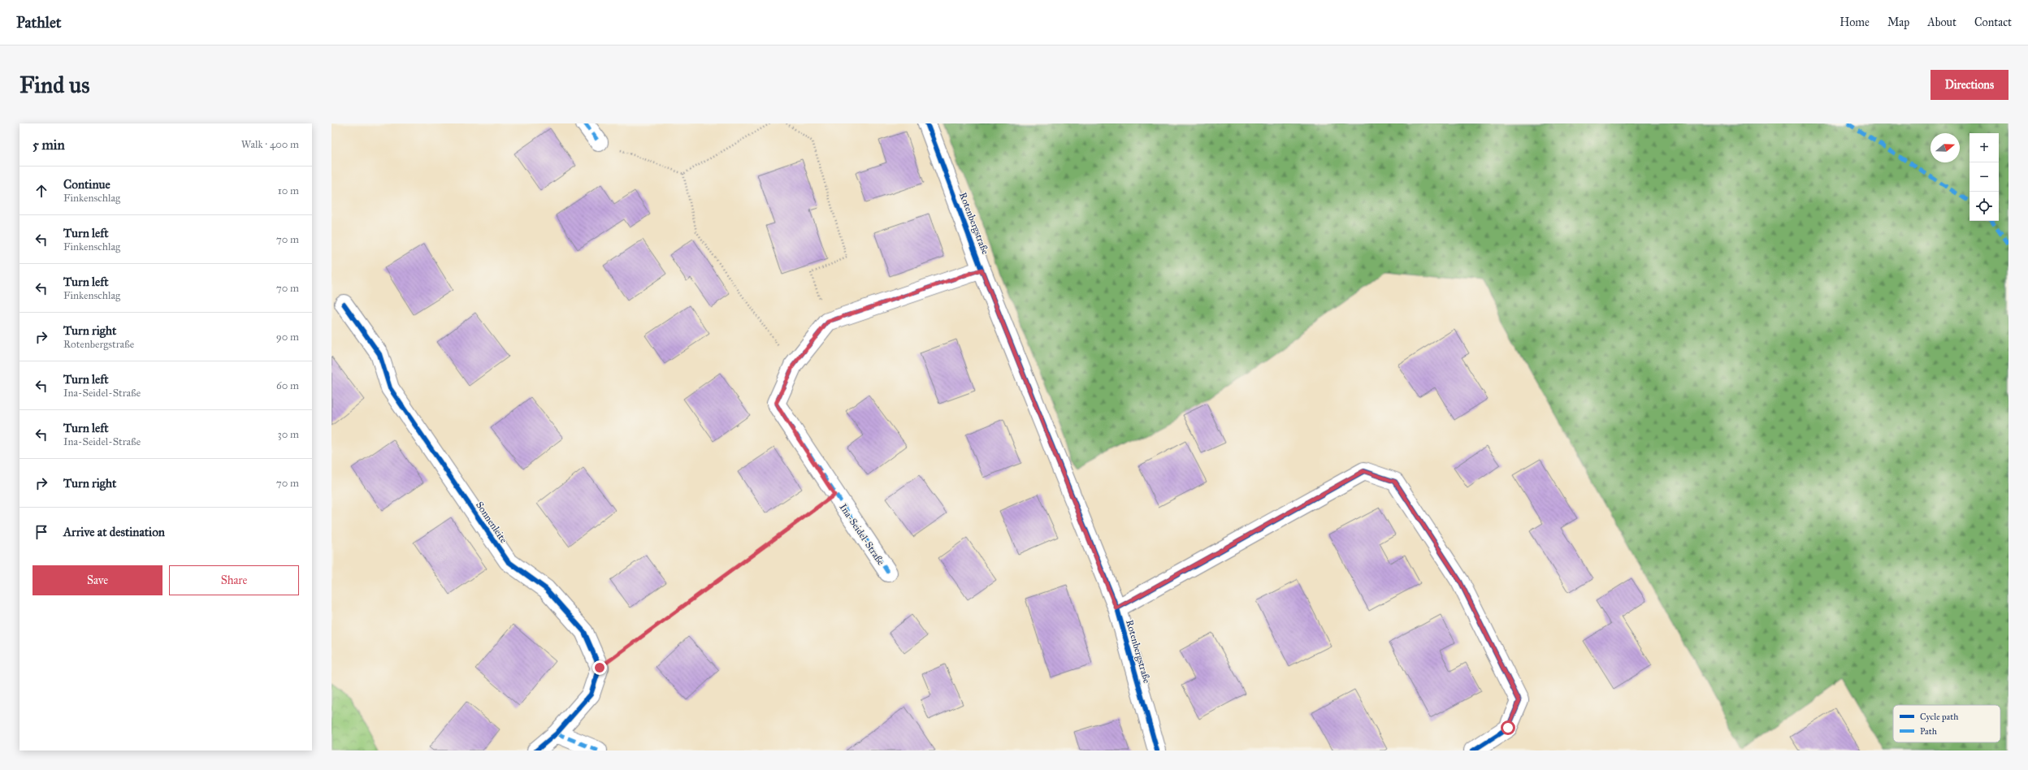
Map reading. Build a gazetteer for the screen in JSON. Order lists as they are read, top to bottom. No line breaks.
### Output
{"streets":{"street":["Rotenbergstraße","Sonnenleite","Ina-Seidel-Straße"]},"legend":["Cycle path","Path"],"north":"right","page":{"header":"Pathlet","nav":["Home","Map","About","Contact"],"buttons":["Directions",["Save","Share"]],"title":"Find us","heading":["5 min","Walk · 400 m"],"map_buttons":["+","−"],"list":[["Continue","Finkenschlag","10 m"],["Turn left","Finkenschlag","70 m"],["Turn left","Finkenschlag","70 m"],["Turn right","Rotenbergstraße","90 m"],["Turn left","Ina-Seidel-Straße","60 m"],["Turn left","Ina-Seidel-Straße","30 m"],["Turn right","70 m"],"Arrive at destination"]}}
